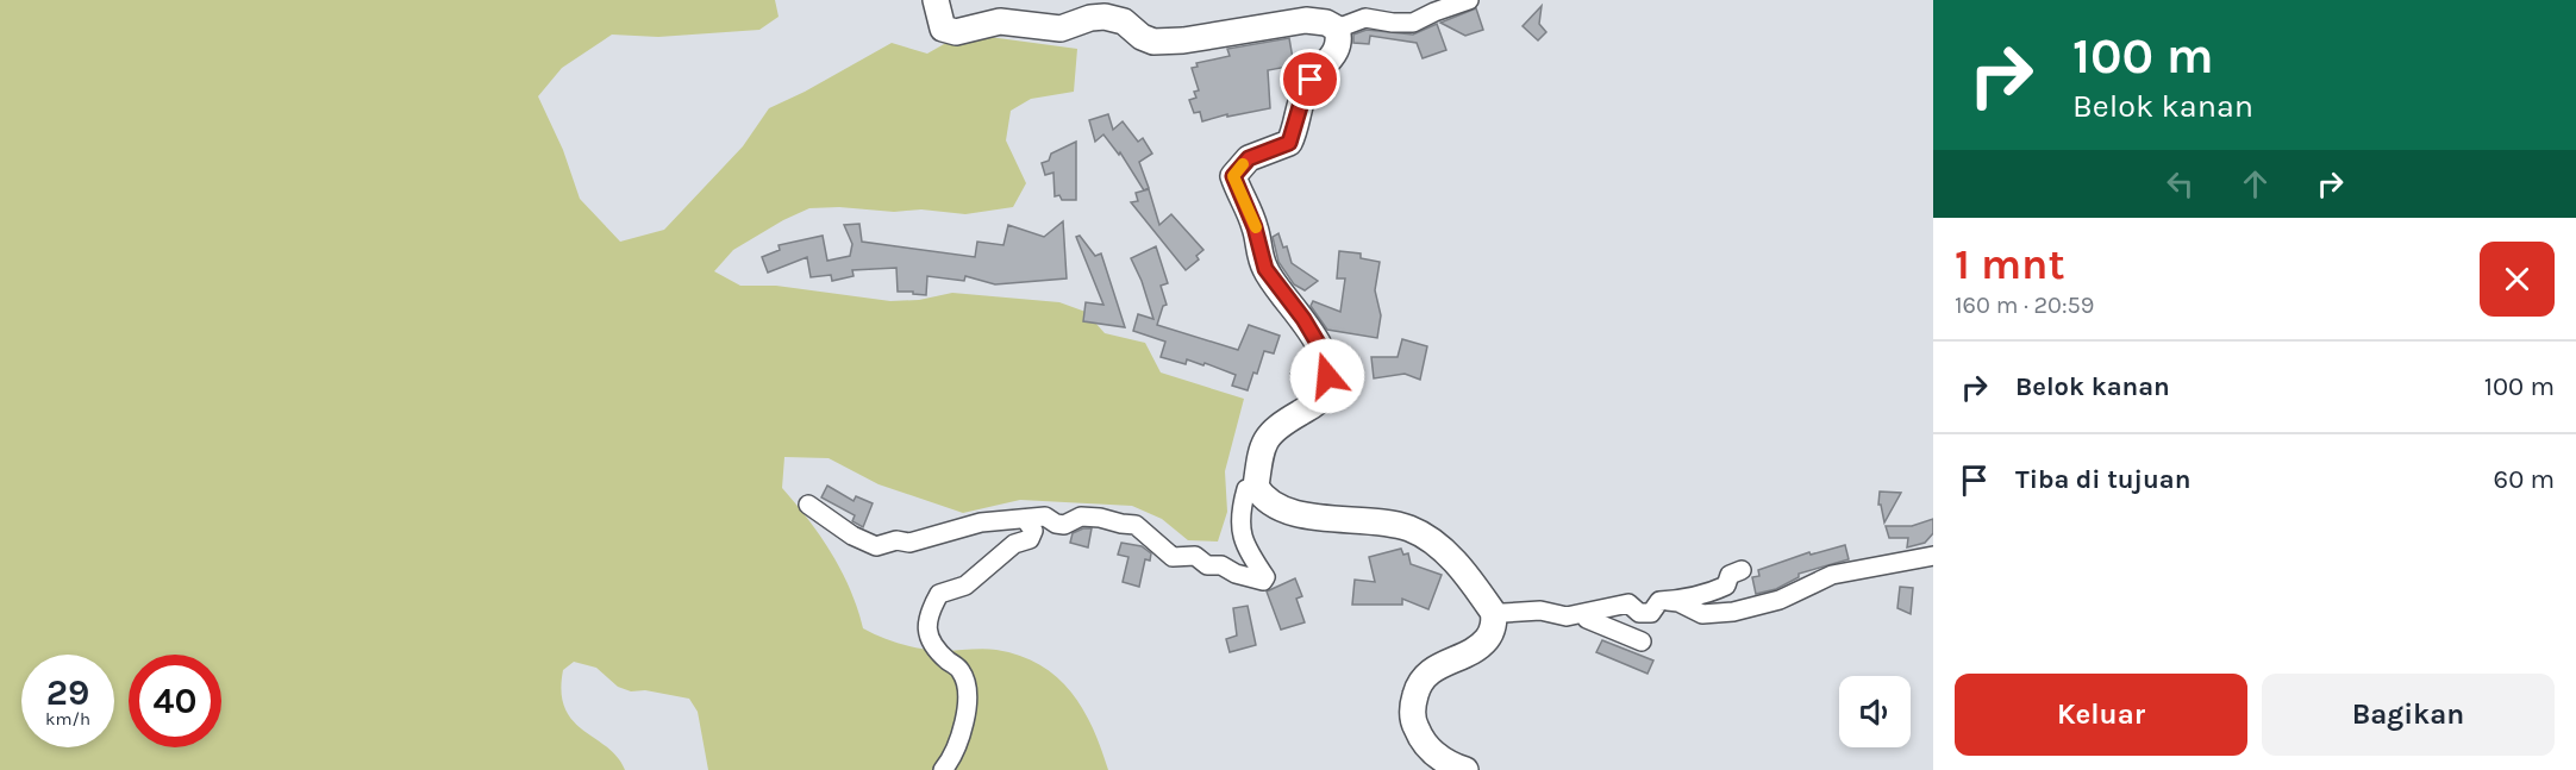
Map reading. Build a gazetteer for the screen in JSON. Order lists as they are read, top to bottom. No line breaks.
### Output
{"page":{"turn":["100 m","Belok kanan"],"heading":["1 mnt","160 m · 20:59"],"list":[{"name":"Belok kanan","value":"100 m"},{"name":"Tiba di tujuan","value":"60 m"}],"speed":"29 km/h","limit":"40","buttons":["Keluar","Bagikan"]}}
